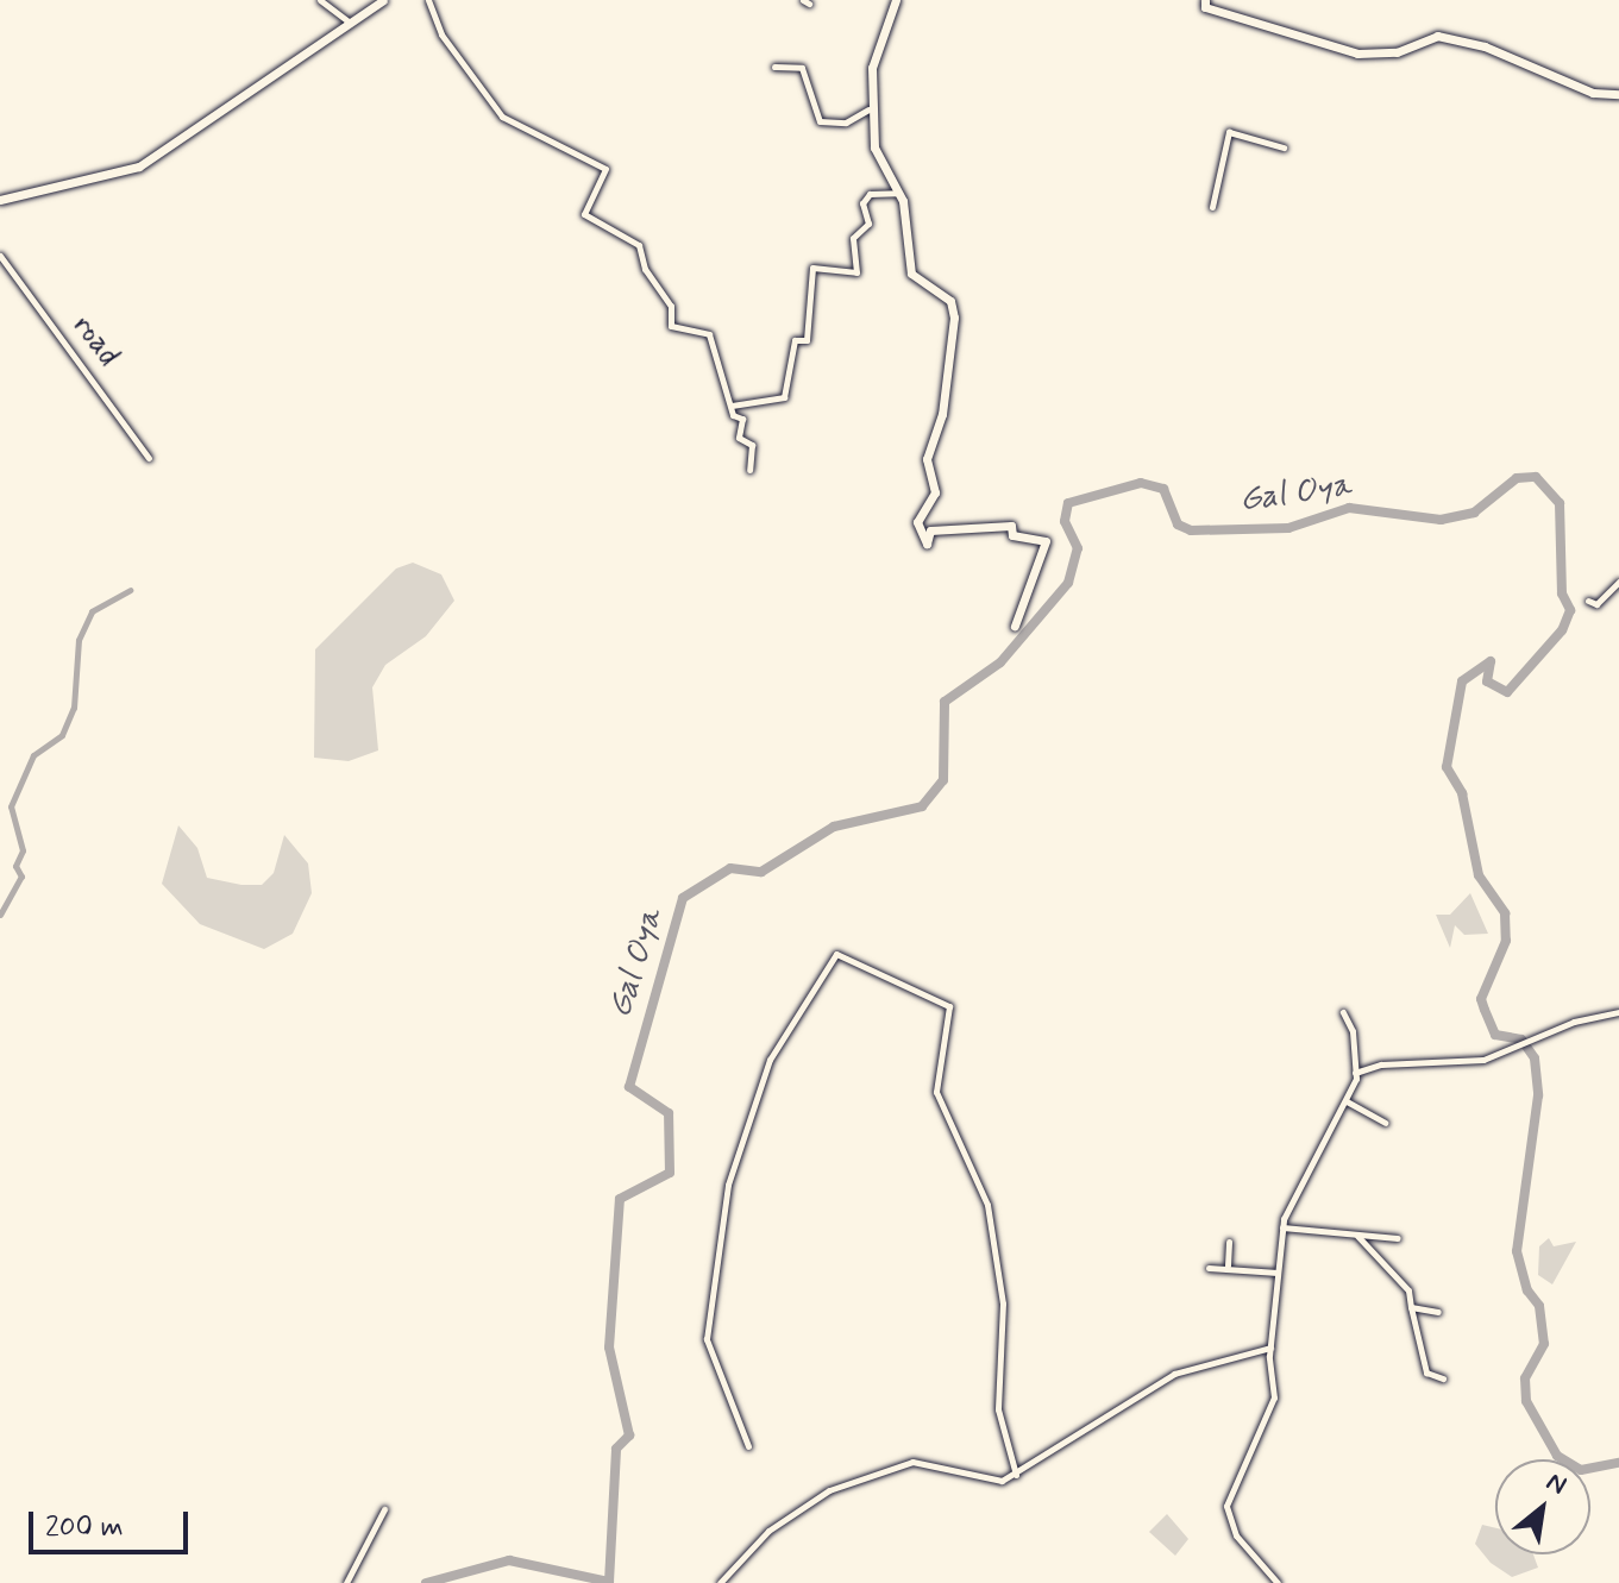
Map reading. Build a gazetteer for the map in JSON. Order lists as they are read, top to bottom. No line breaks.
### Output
{"streets":{"street":["road"]},"water":["Gal Oya"],"scale_bar":"200 m","north":"top right"}
